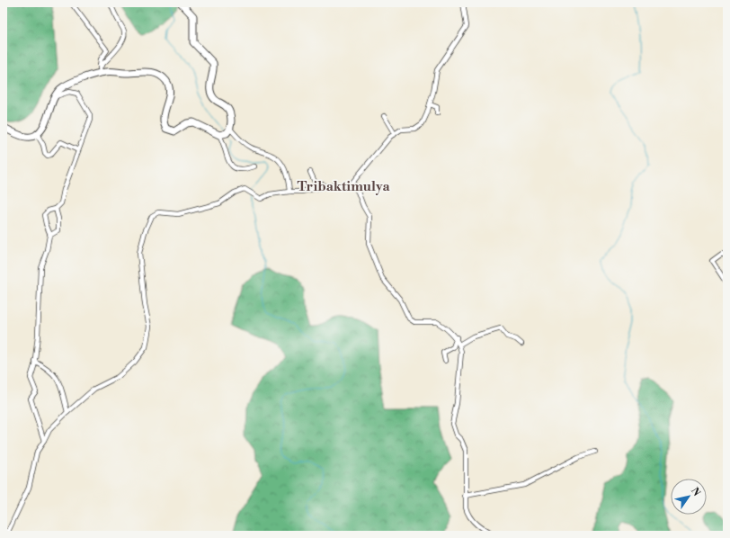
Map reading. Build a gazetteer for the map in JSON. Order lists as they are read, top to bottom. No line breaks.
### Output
{"districts":["Tribaktimulya"],"north":"top right"}
